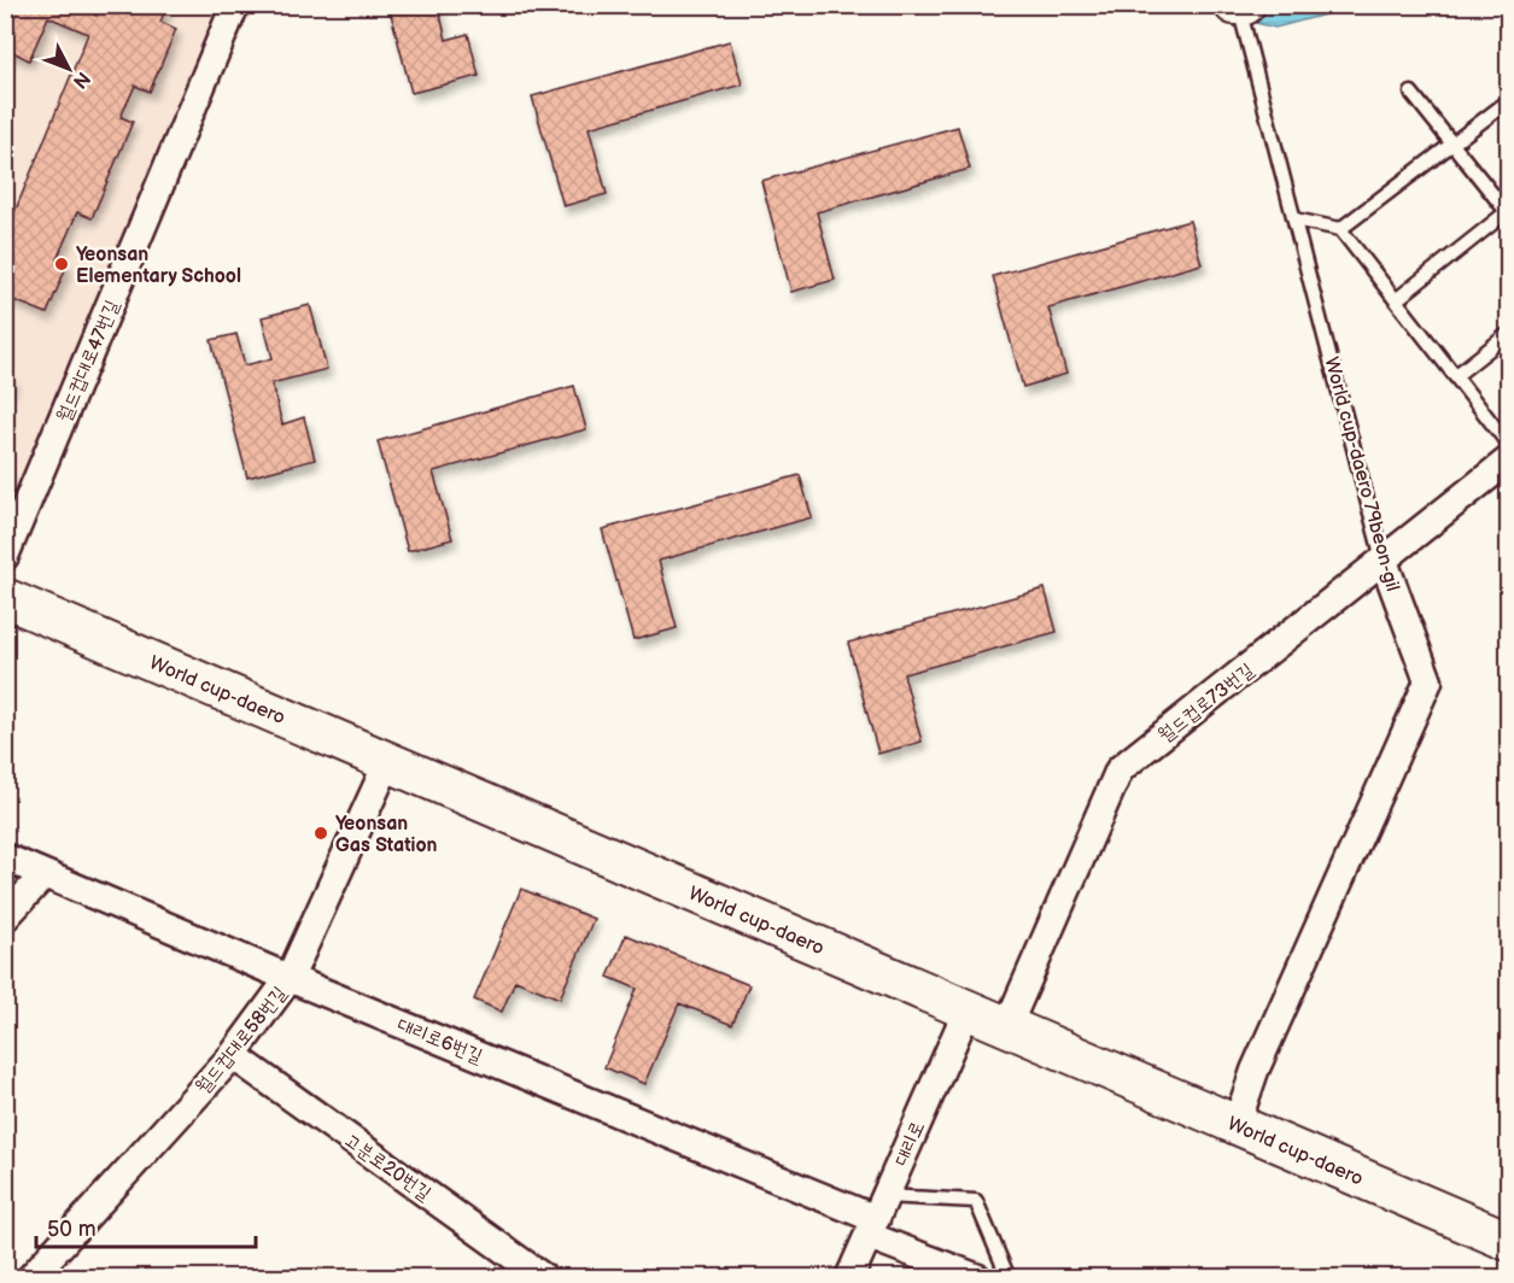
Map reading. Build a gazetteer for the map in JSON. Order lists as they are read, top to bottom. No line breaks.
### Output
{"streets":{"main road":["World cup-daero"],"street":["월드컵대로47번길","World cup-daero 79beon-gil","월드컵로73번길","월드컵대로58번길","대리로6번길","대리로","고분로20번길"]},"crossings":[["World cup-daero 79beon-gil","World cup-daero"],["World cup-daero 79beon-gil","월드컵로73번길"],["World cup-daero","월드컵로73번길"],["World cup-daero","월드컵대로58번길"],["World cup-daero","대리로"],["월드컵대로58번길","대리로6번길"],["월드컵대로58번길","고분로20번길"],["대리로6번길","대리로"]],"places":["Yeonsan Elementary School","Yeonsan Gas Station"],"scale_bar":"50 m","north":"bottom right"}
